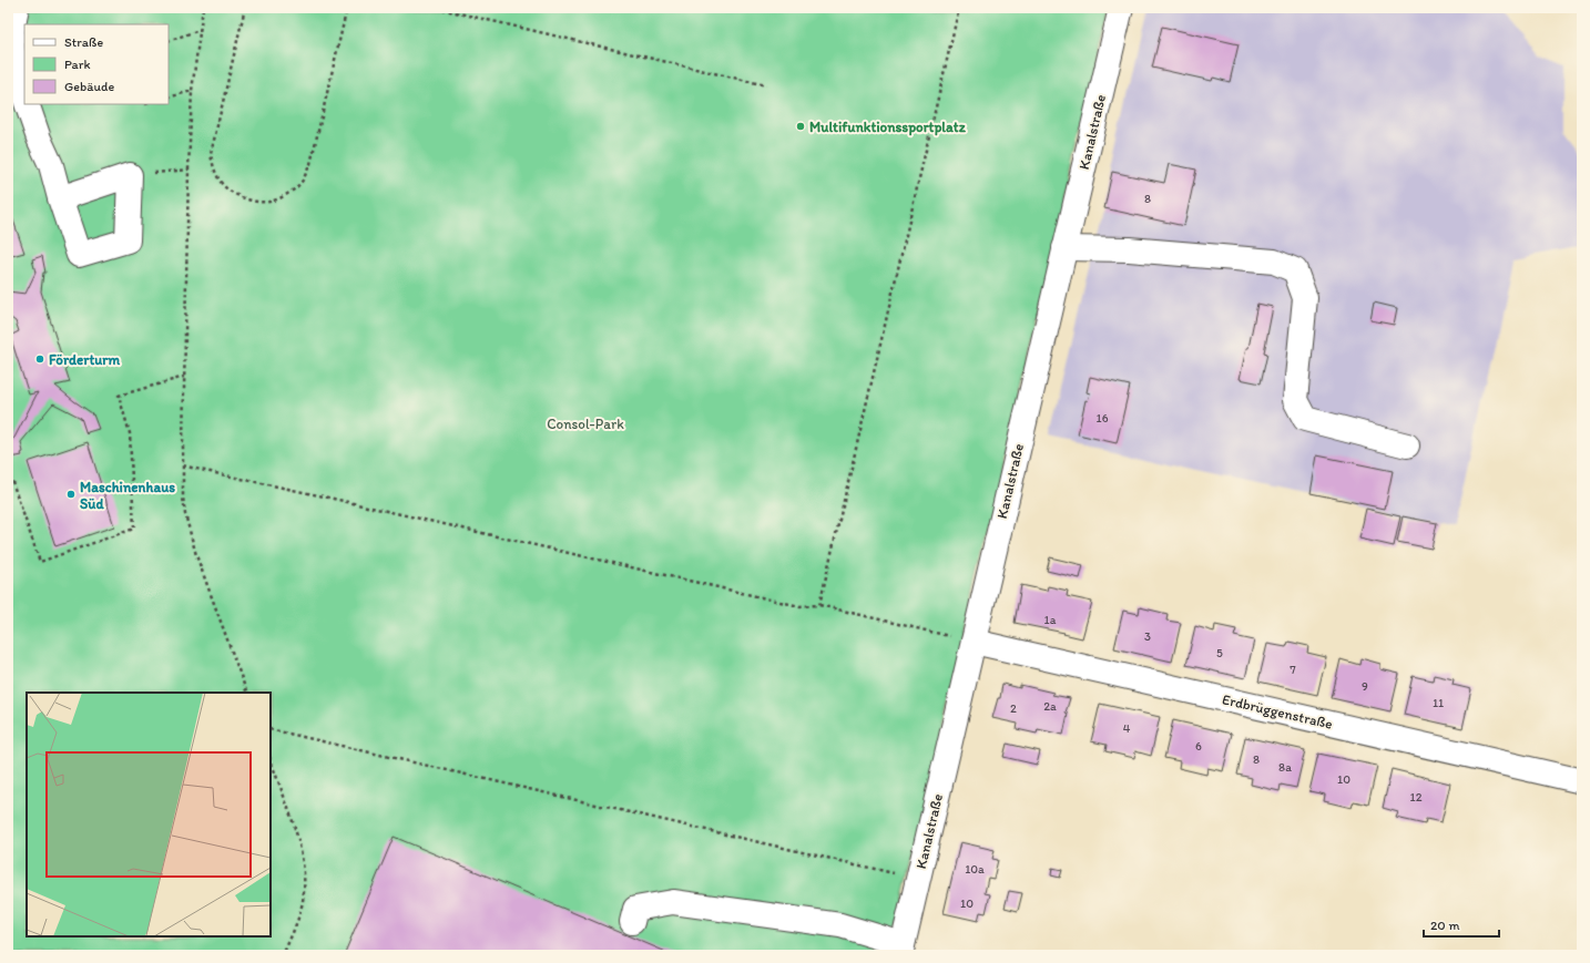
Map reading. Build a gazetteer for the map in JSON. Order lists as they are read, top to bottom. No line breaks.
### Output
{"streets":{"street":["Kanalstraße","Erdbrüggenstraße"]},"crossings":[["Kanalstraße","Erdbrüggenstraße"]],"parks":["Consol-Park"],"places":["Multifunktionssportplatz","Förderturm","Maschinenhaus Süd"],"house_numbers":["8","16","1a","3","5","7","9","11","2a","2","4","6","8","8a","10","12","10a","10"],"legend":["Straße","Park","Gebäude"],"scale_bar":"20 m"}
